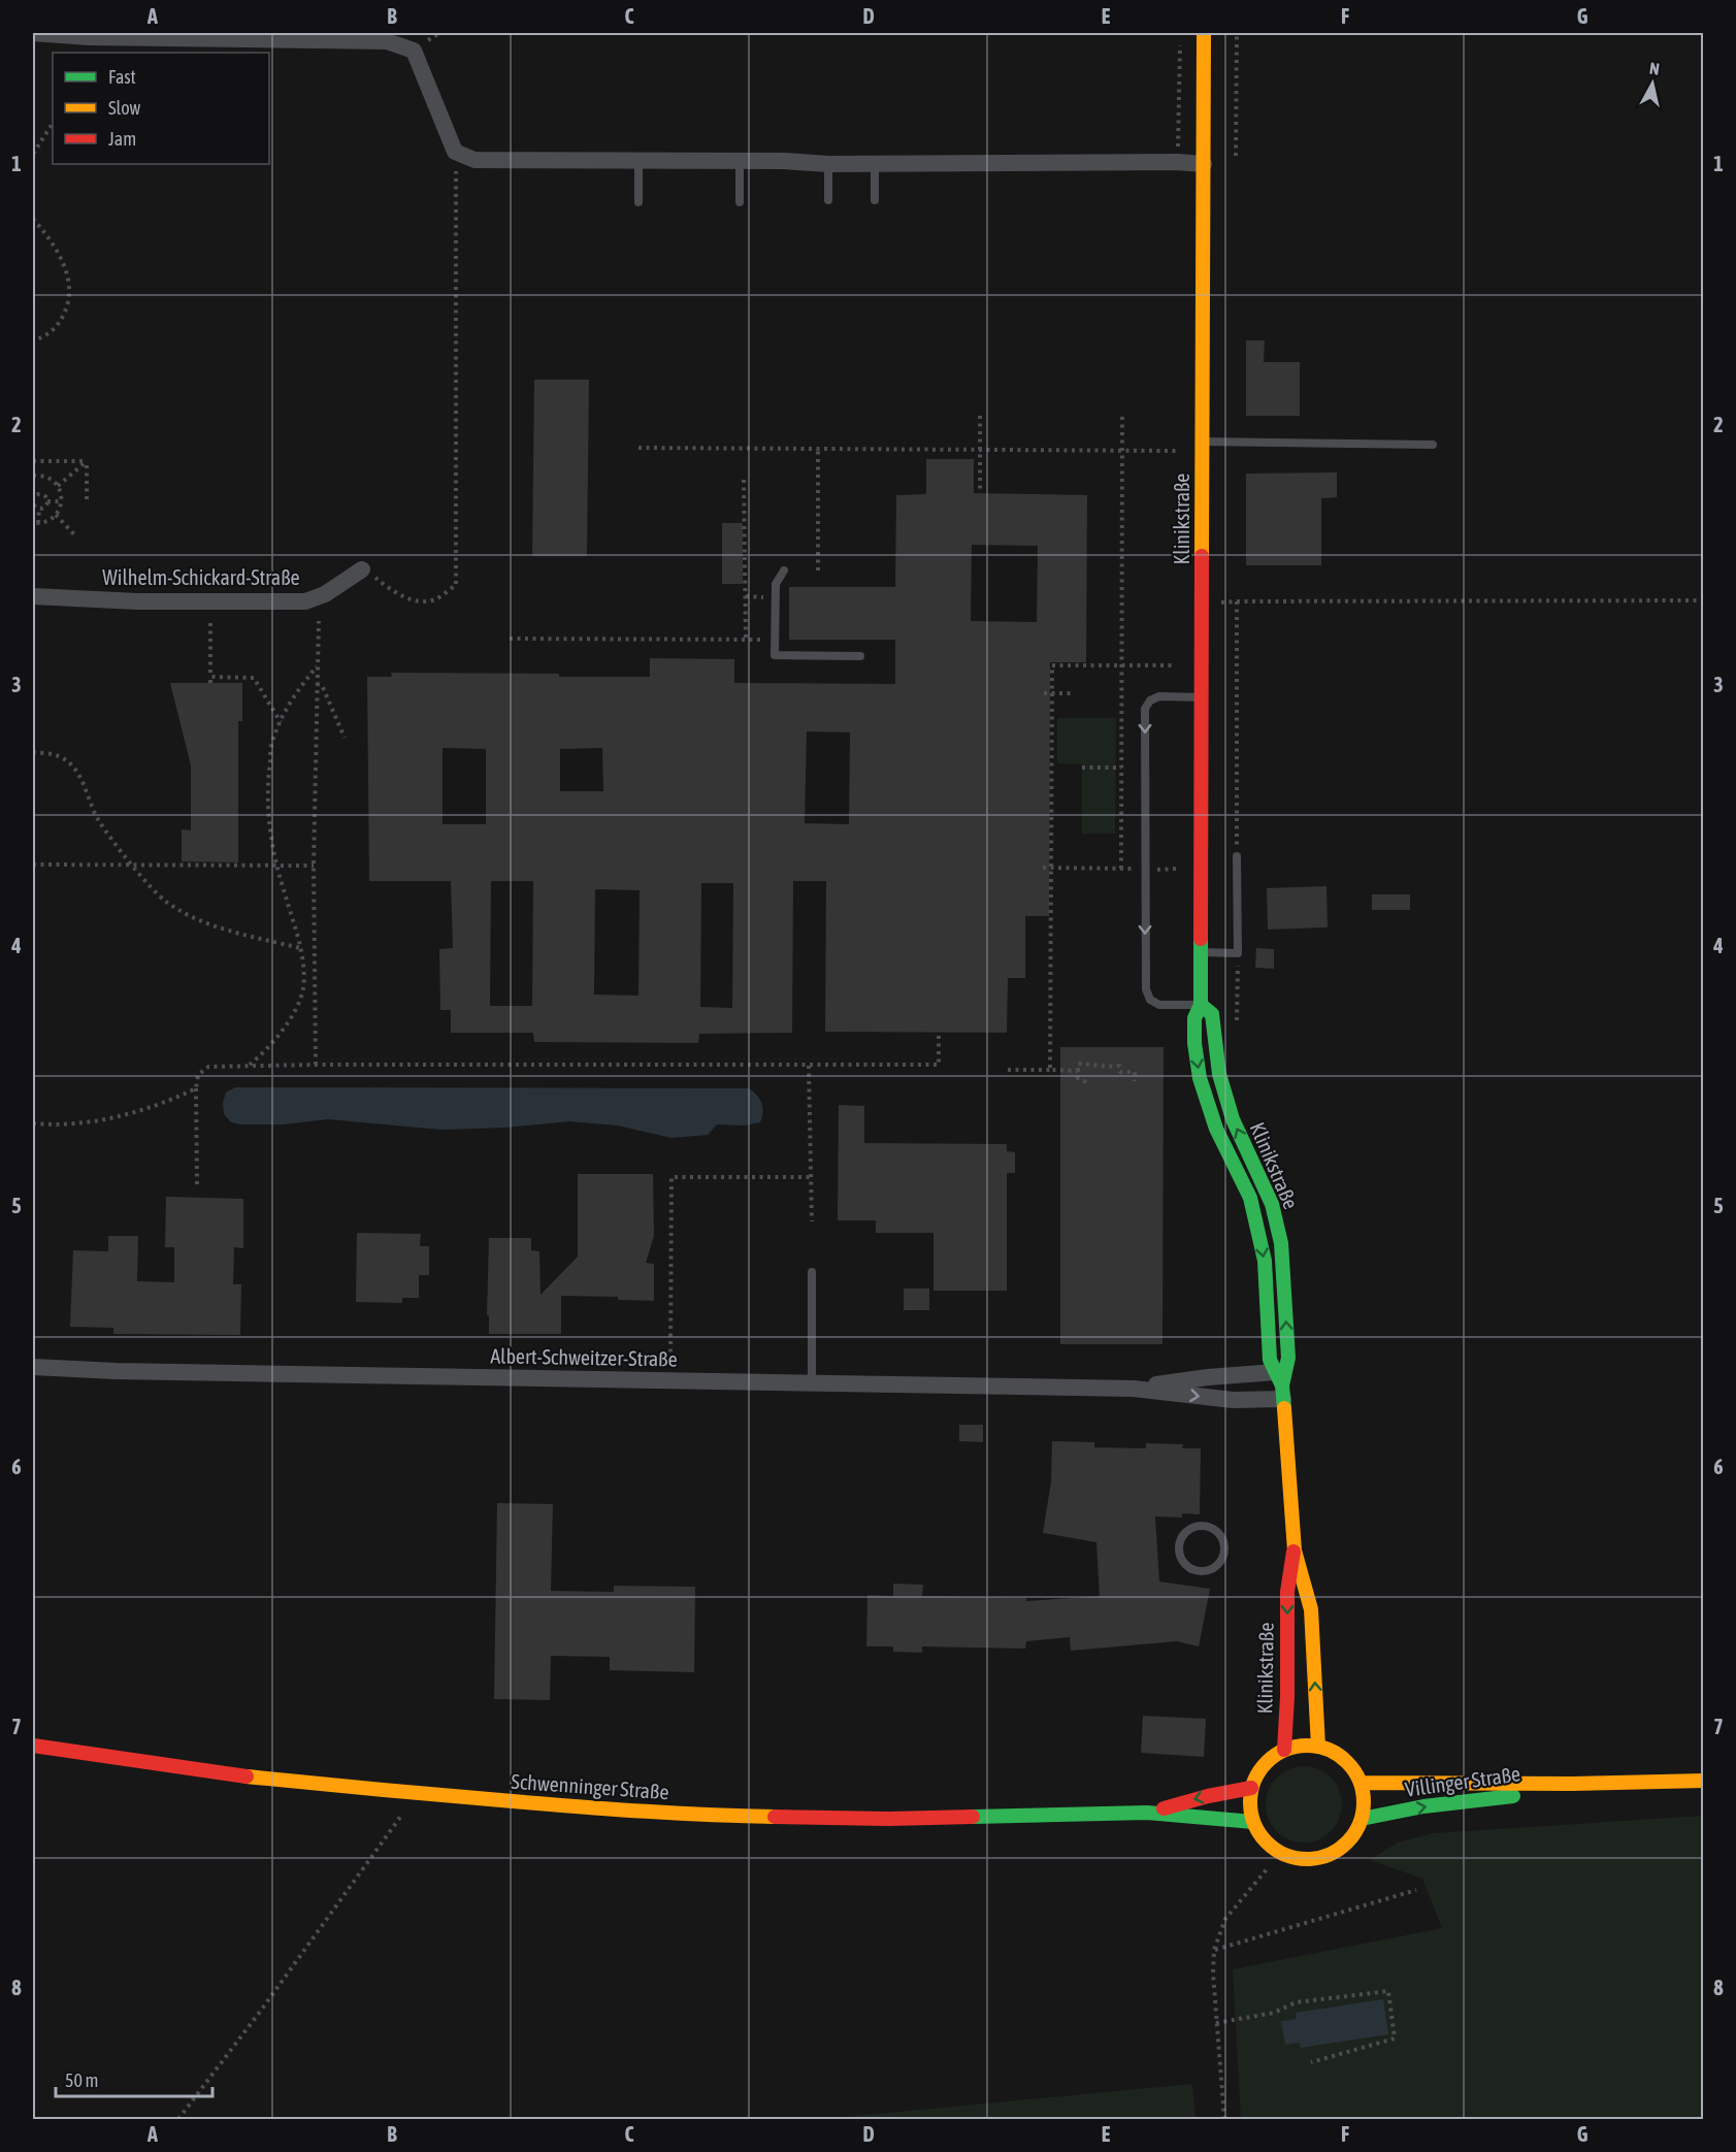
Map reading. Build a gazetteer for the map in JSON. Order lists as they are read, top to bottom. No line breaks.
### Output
{"streets":{"street":["Klinikstraße","Wilhelm-Schickard-Straße","Albert-Schweitzer-Straße","Villinger Straße","Schwenninger Straße"]},"crossings":[["Klinikstraße","Albert-Schweitzer-Straße"],["Klinikstraße","Villinger Straße"],["Klinikstraße","Schwenninger Straße"],["Villinger Straße","Schwenninger Straße"]],"legend":["Fast","Slow","Jam"],"scale_bar":"50 m","north":"top","grid":{"columns":["A","B","C","D","E","F","G"],"rows":["1","2","3","4","5","6","7","8"]}}
